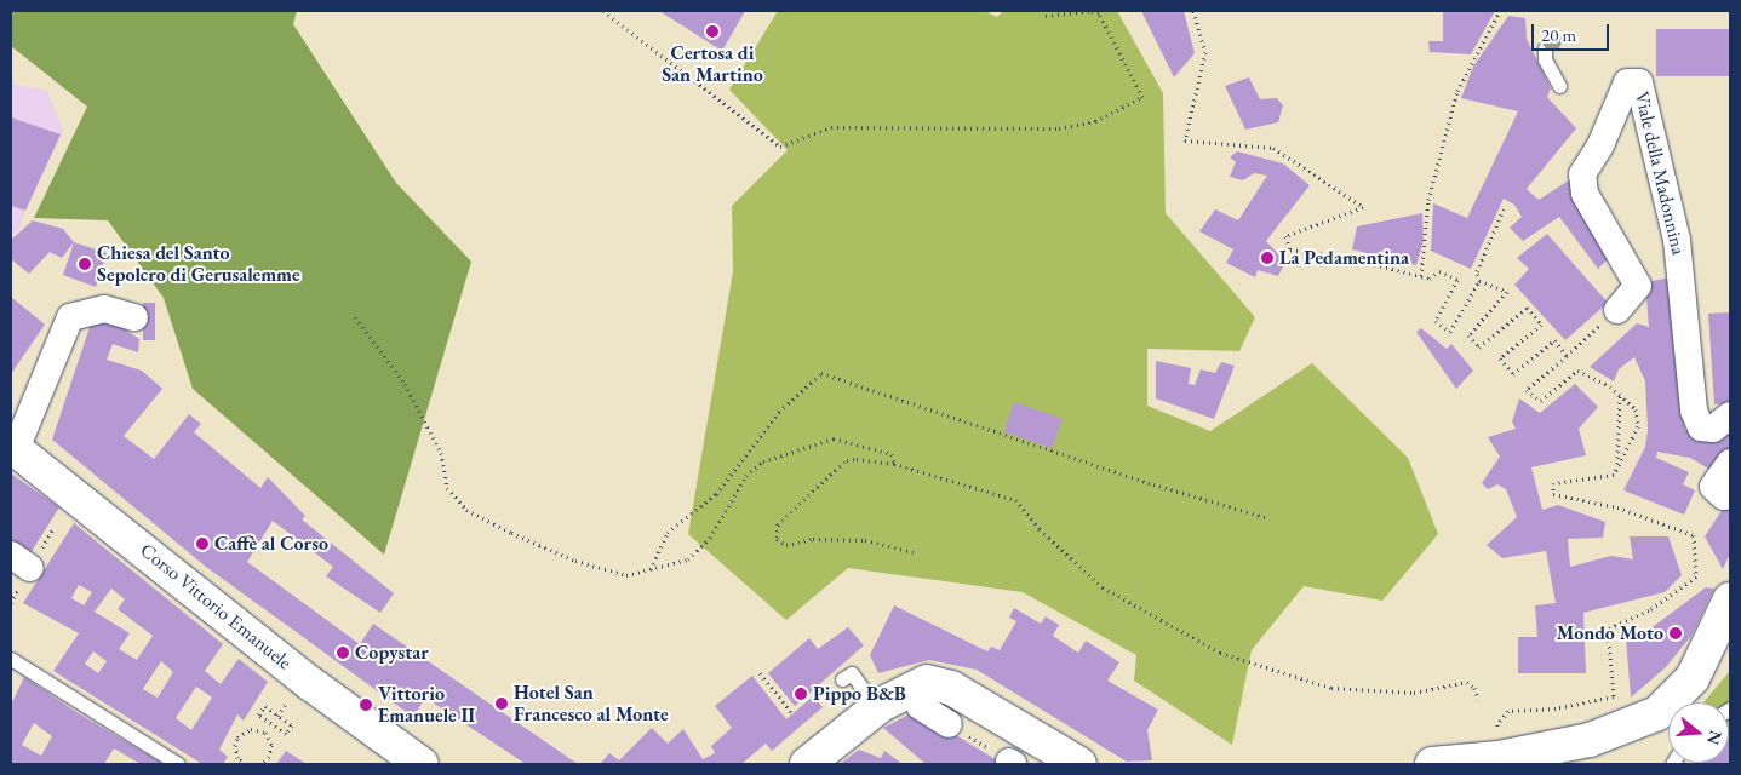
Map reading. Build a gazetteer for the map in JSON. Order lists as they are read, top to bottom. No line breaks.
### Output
{"streets":{"main road":["Corso Vittorio Emanuele"],"street":["Viale della Madonnina"]},"places":["Certosa di San Martino","La Pedamentina","Chiesa del Santo Sepolcro di Gerusalemme","Caffè al Corso","Mondo Moto","Copystar","Pippo B&B","Hotel San Francesco al Monte","Vittorio Emanuele II"],"scale_bar":"20 m","north":"right"}
